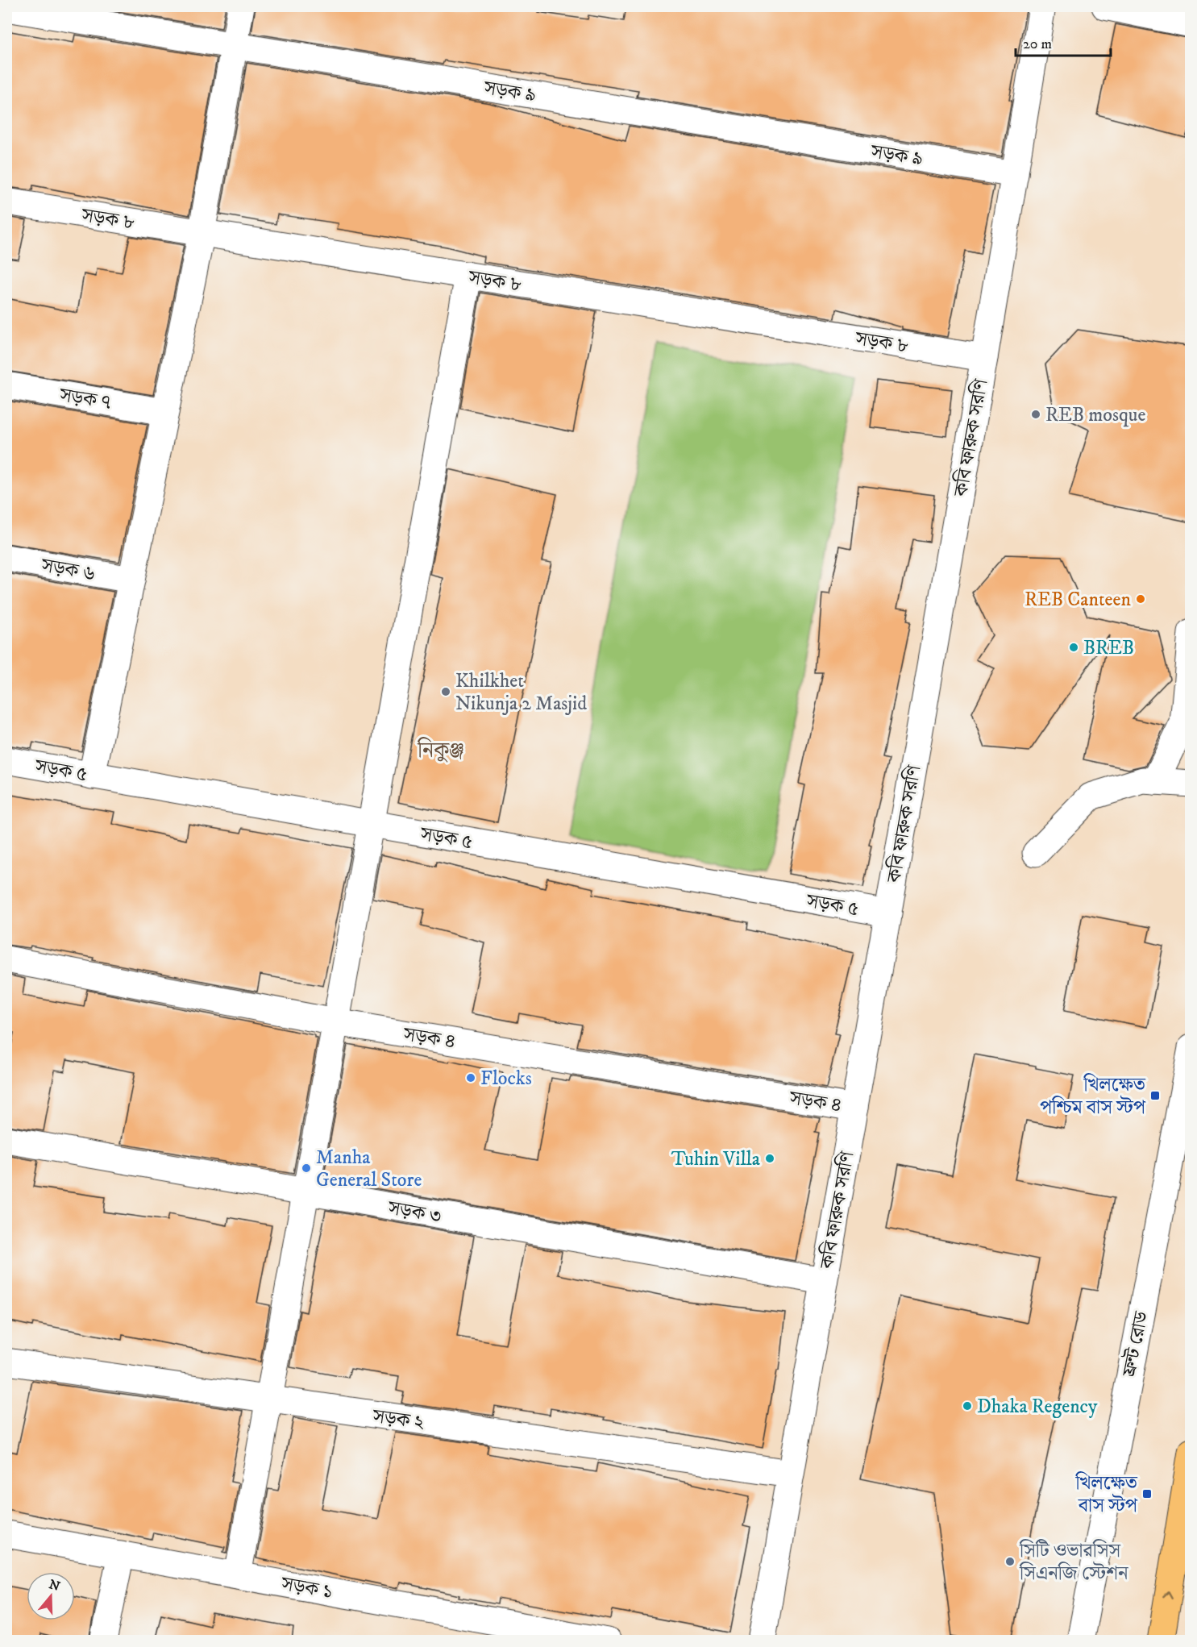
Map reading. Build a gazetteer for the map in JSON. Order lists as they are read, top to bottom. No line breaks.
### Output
{"streets":{"street":["সড়ক ৯","সড়ক ৮","সড়ক ৭","কবি ফারুক সরণি","সড়ক ৬","সড়ক ৫","সড়ক ৪","সড়ক ৩","ফ্রন্ট রোড","সড়ক ২","সড়ক ১"]},"crossings":[["সড়ক ৯","কবি ফারুক সরণি"],["সড়ক ৮","কবি ফারুক সরণি"],["কবি ফারুক সরণি","সড়ক ৫"],["কবি ফারুক সরণি","সড়ক ৪"],["কবি ফারুক সরণি","সড়ক ৩"],["কবি ফারুক সরণি","সড়ক ২"]],"districts":["নিকুঞ্জ"],"places":{"other":["REB mosque","REB Canteen","BREB","Khilkhet Nikunja 2 Masjid","Flocks","Tuhin Villa","Manha General Store","Dhaka Regency","সিটি ওভারসিস সিএনজি স্টেশন"],"transit":["খিলক্ষেত পশ্চিম বাস স্টপ","খিলক্ষেত বাস স্টপ"]},"scale_bar":"20 m","north":"top"}
